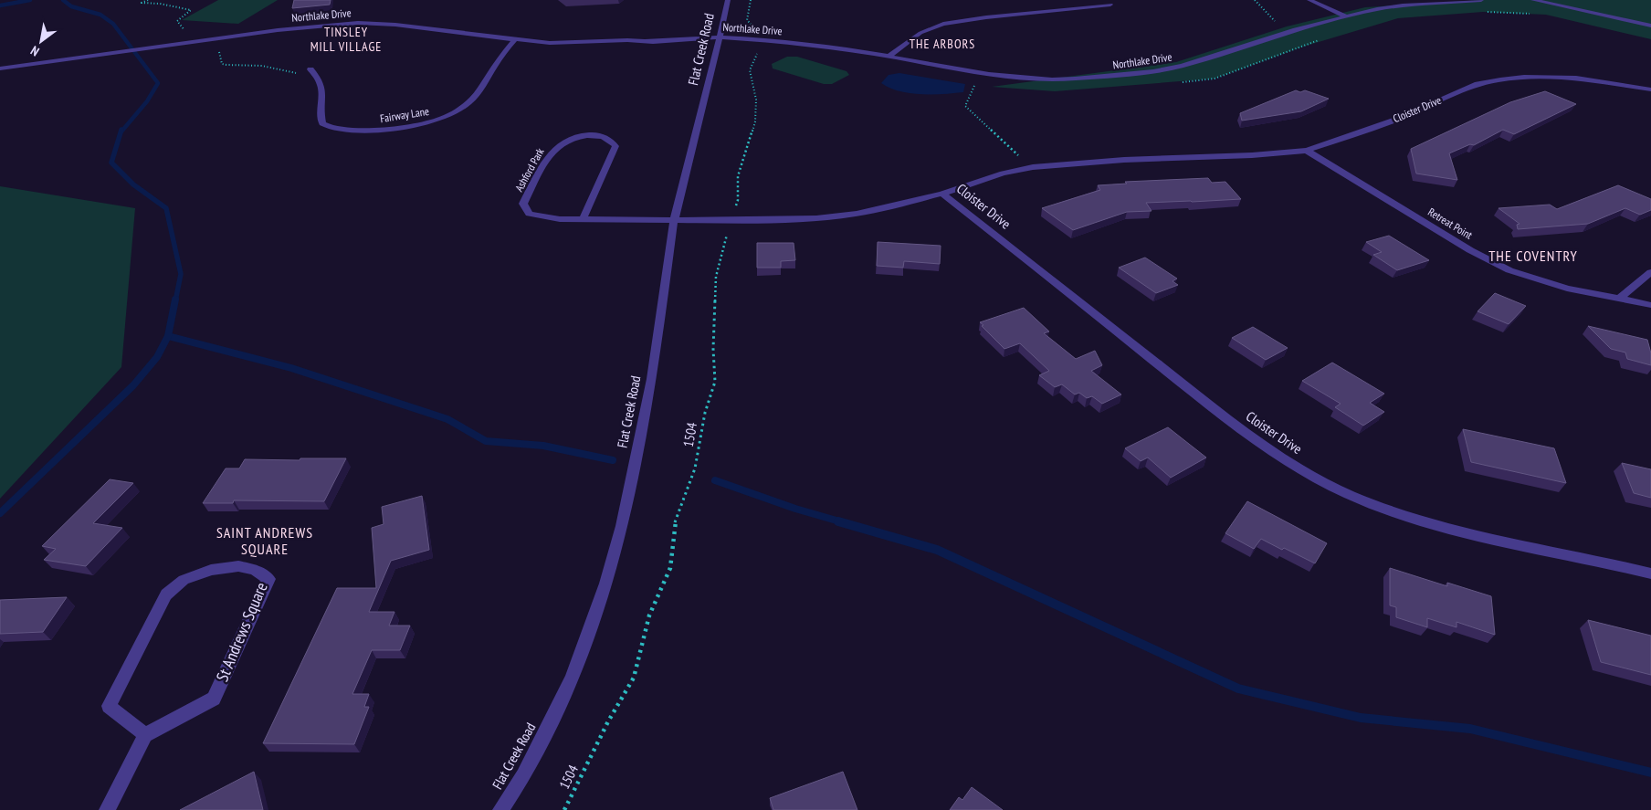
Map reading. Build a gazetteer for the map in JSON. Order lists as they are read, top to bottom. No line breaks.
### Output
{"streets":{"street":["Northlake Drive","Flat Creek Road","Cloister Drive","Fairway Lane","Ashford Park","Retreat Point","St Andrews Square"],"path":["1504"]},"crossings":[["Northlake Drive","Flat Creek Road"],["Northlake Drive","Fairway Lane"],["Northlake Drive","1504"],["Flat Creek Road","Cloister Drive"],["Flat Creek Road","Ashford Park"],["Cloister Drive","Ashford Park"],["Cloister Drive","Retreat Point"],["Cloister Drive","1504"]],"districts":["TINSLEY MILL VILLAGE","THE ARBORS","THE COVENTRY","SAINT ANDREWS SQUARE"],"north":"bottom left"}
